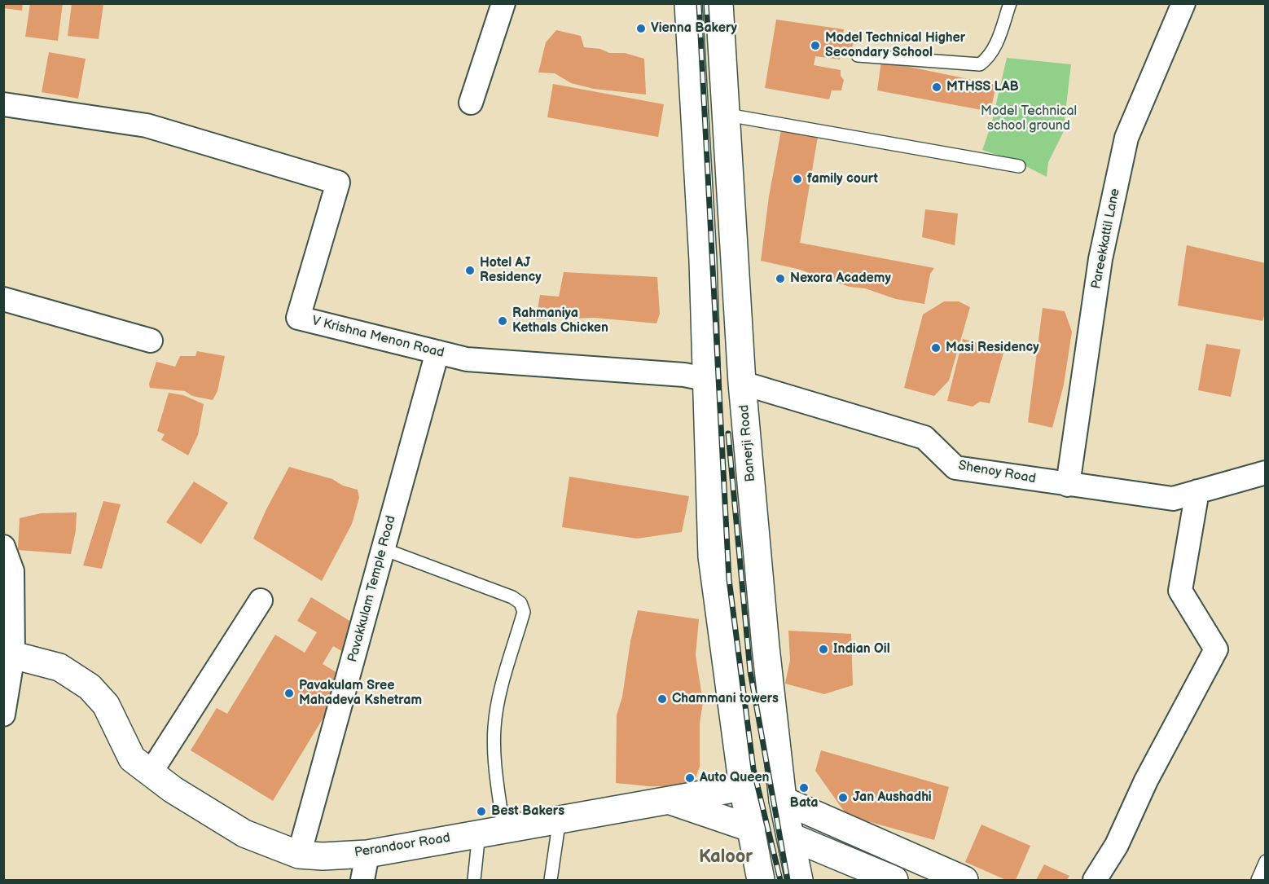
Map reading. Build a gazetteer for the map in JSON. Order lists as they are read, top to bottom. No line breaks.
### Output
{"streets":{"main road":["Banerji Road","Perandoor Road"],"street":["Pareekkattil Lane","V Krishna Menon Road","Shenoy Road","Pavakkulam Temple Road"]},"crossings":[["Pareekkattil Lane","Shenoy Road"],["V Krishna Menon Road","Pavakkulam Temple Road"],["Banerji Road","Shenoy Road"],["Banerji Road","Perandoor Road"],["Pavakkulam Temple Road","Perandoor Road"]],"districts":["Kaloor"],"parks":["Model Technical school ground"],"places":["Vienna Bakery","Model Technical Higher Secondary School","MTHSS LAB","family court","Hotel AJ Residency","Nexora Academy","Rahmaniya Kethals Chicken","Masi Residency","Indian Oil","Pavakulam Sree Mahadeva Kshetram","Chammani towers","Auto Queen","Bata","Jan Aushadhi","Best Bakers"]}
